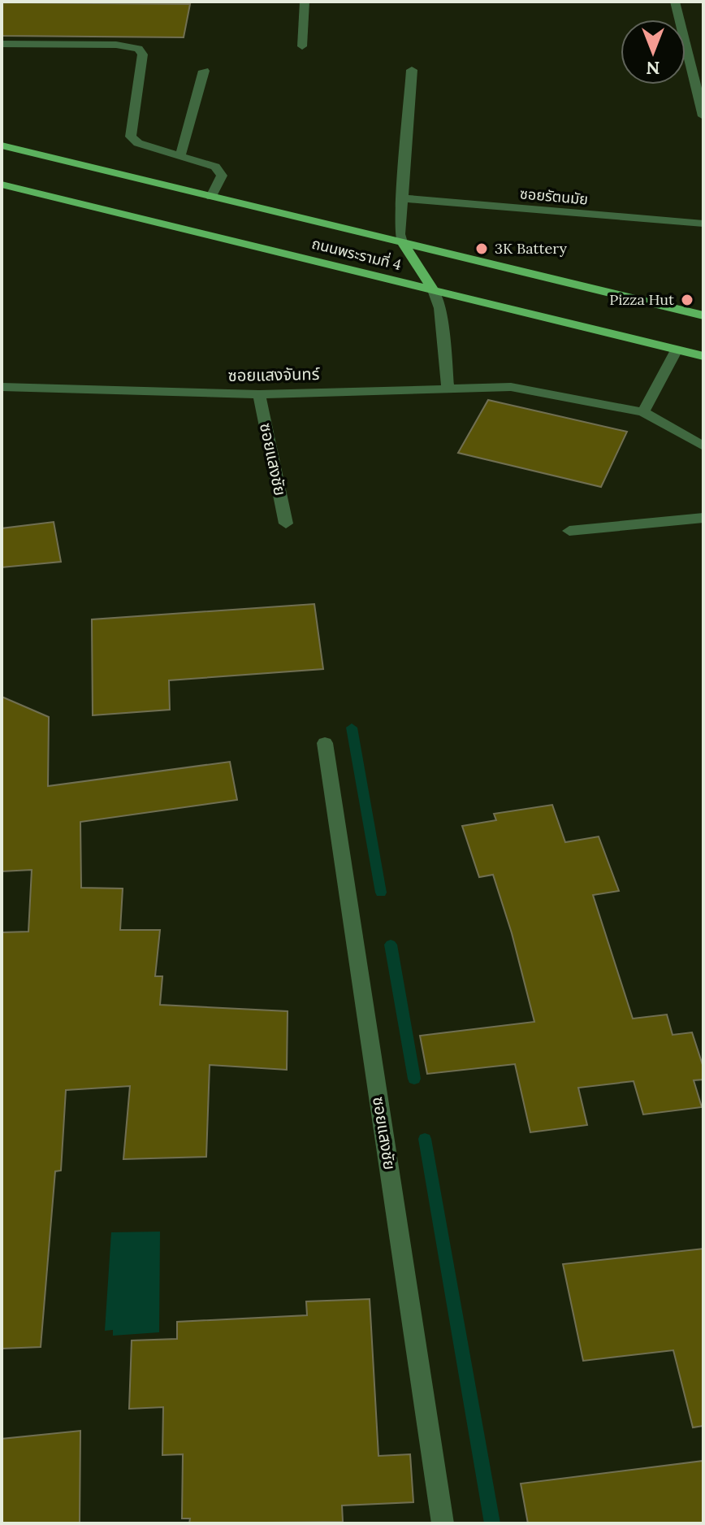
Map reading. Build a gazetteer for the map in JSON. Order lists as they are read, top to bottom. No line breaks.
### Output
{"streets":{"main road":["ถนนพระรามที่ 4"],"street":["ซอยรัตนมัย","ซอยแสงจันทร์","ซอยแสงชัย"]},"crossings":[["ซอยแสงจันทร์","ซอยแสงชัย"]],"places":["3K Battery","Pizza Hut"],"north":"bottom"}
